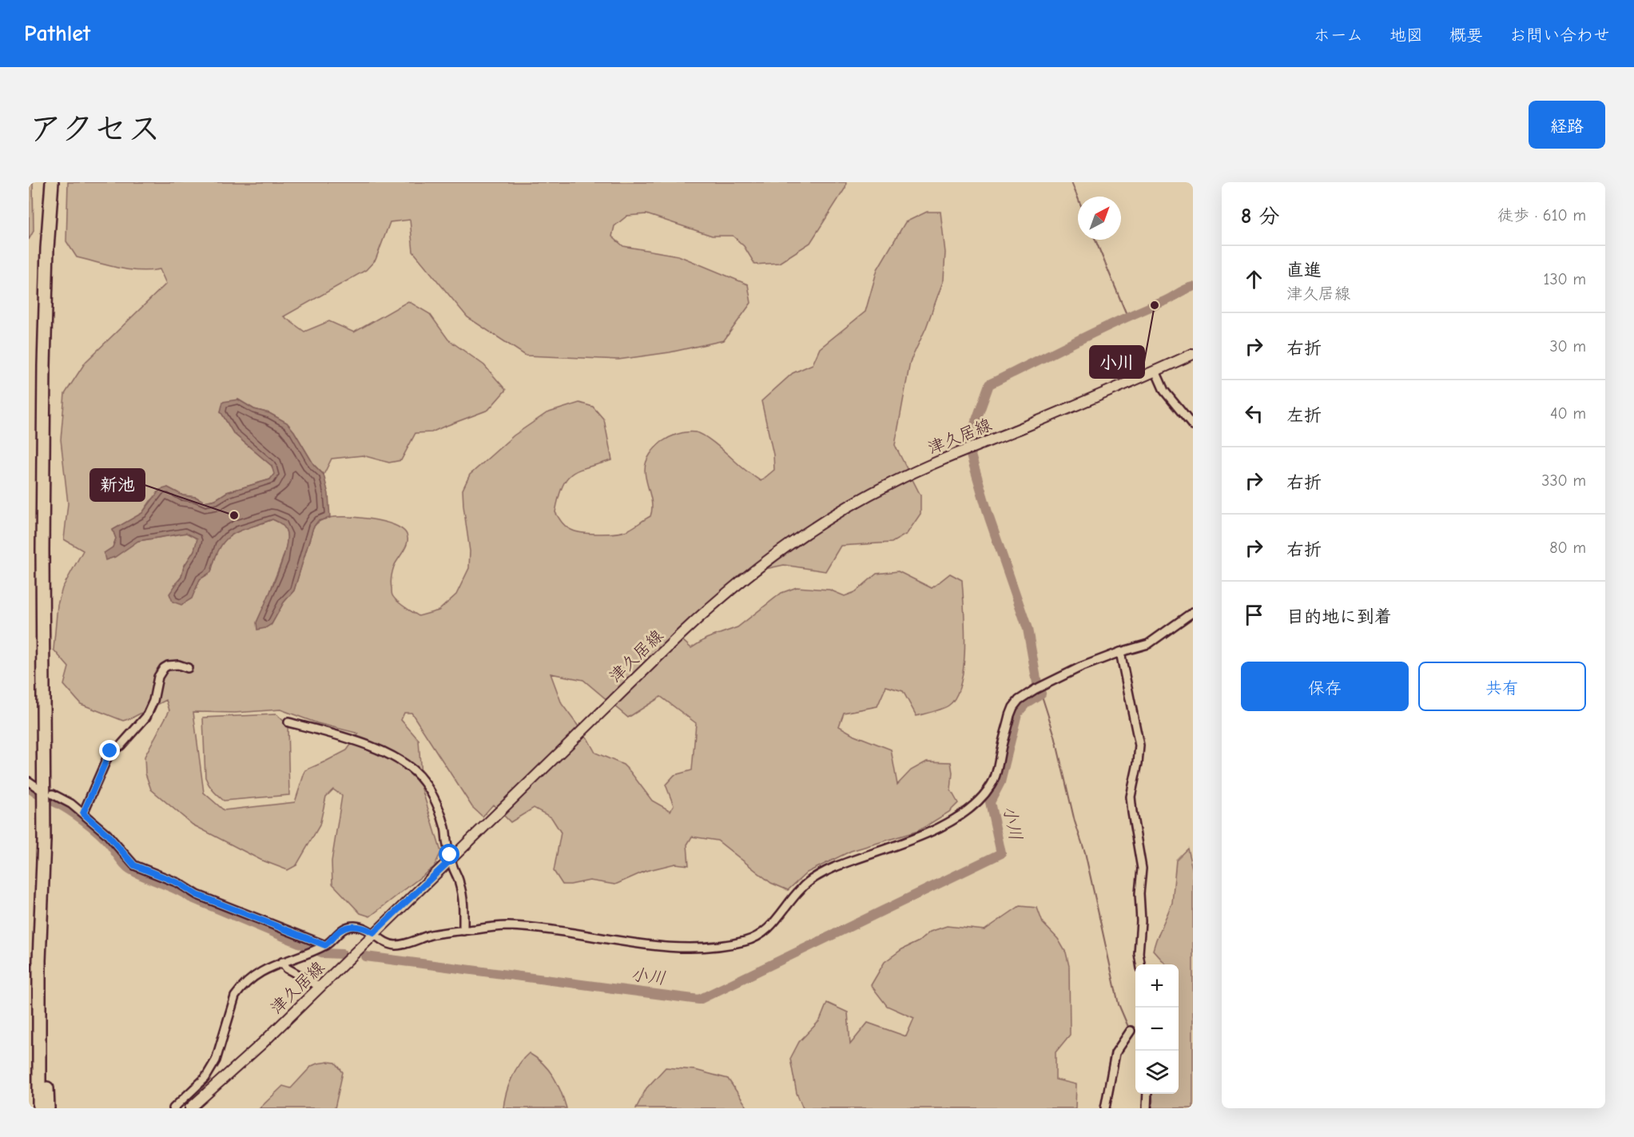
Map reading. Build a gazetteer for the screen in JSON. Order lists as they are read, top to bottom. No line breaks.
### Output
{"streets":{"main road":["津久居線"]},"water":["小川"],"places":["小川","新池"],"north":"top right","page":{"header":"Pathlet","nav":["ホーム","地図","概要","お問い合わせ"],"title":"アクセス","buttons":["経路",["保存","共有"]],"heading":["8 分","徒歩 · 610 m"],"list":[["直進","津久居線","130 m"],["右折","30 m"],["左折","40 m"],["右折","330 m"],["右折","80 m"],"目的地に到着"],"map_buttons":["+","−"]}}
